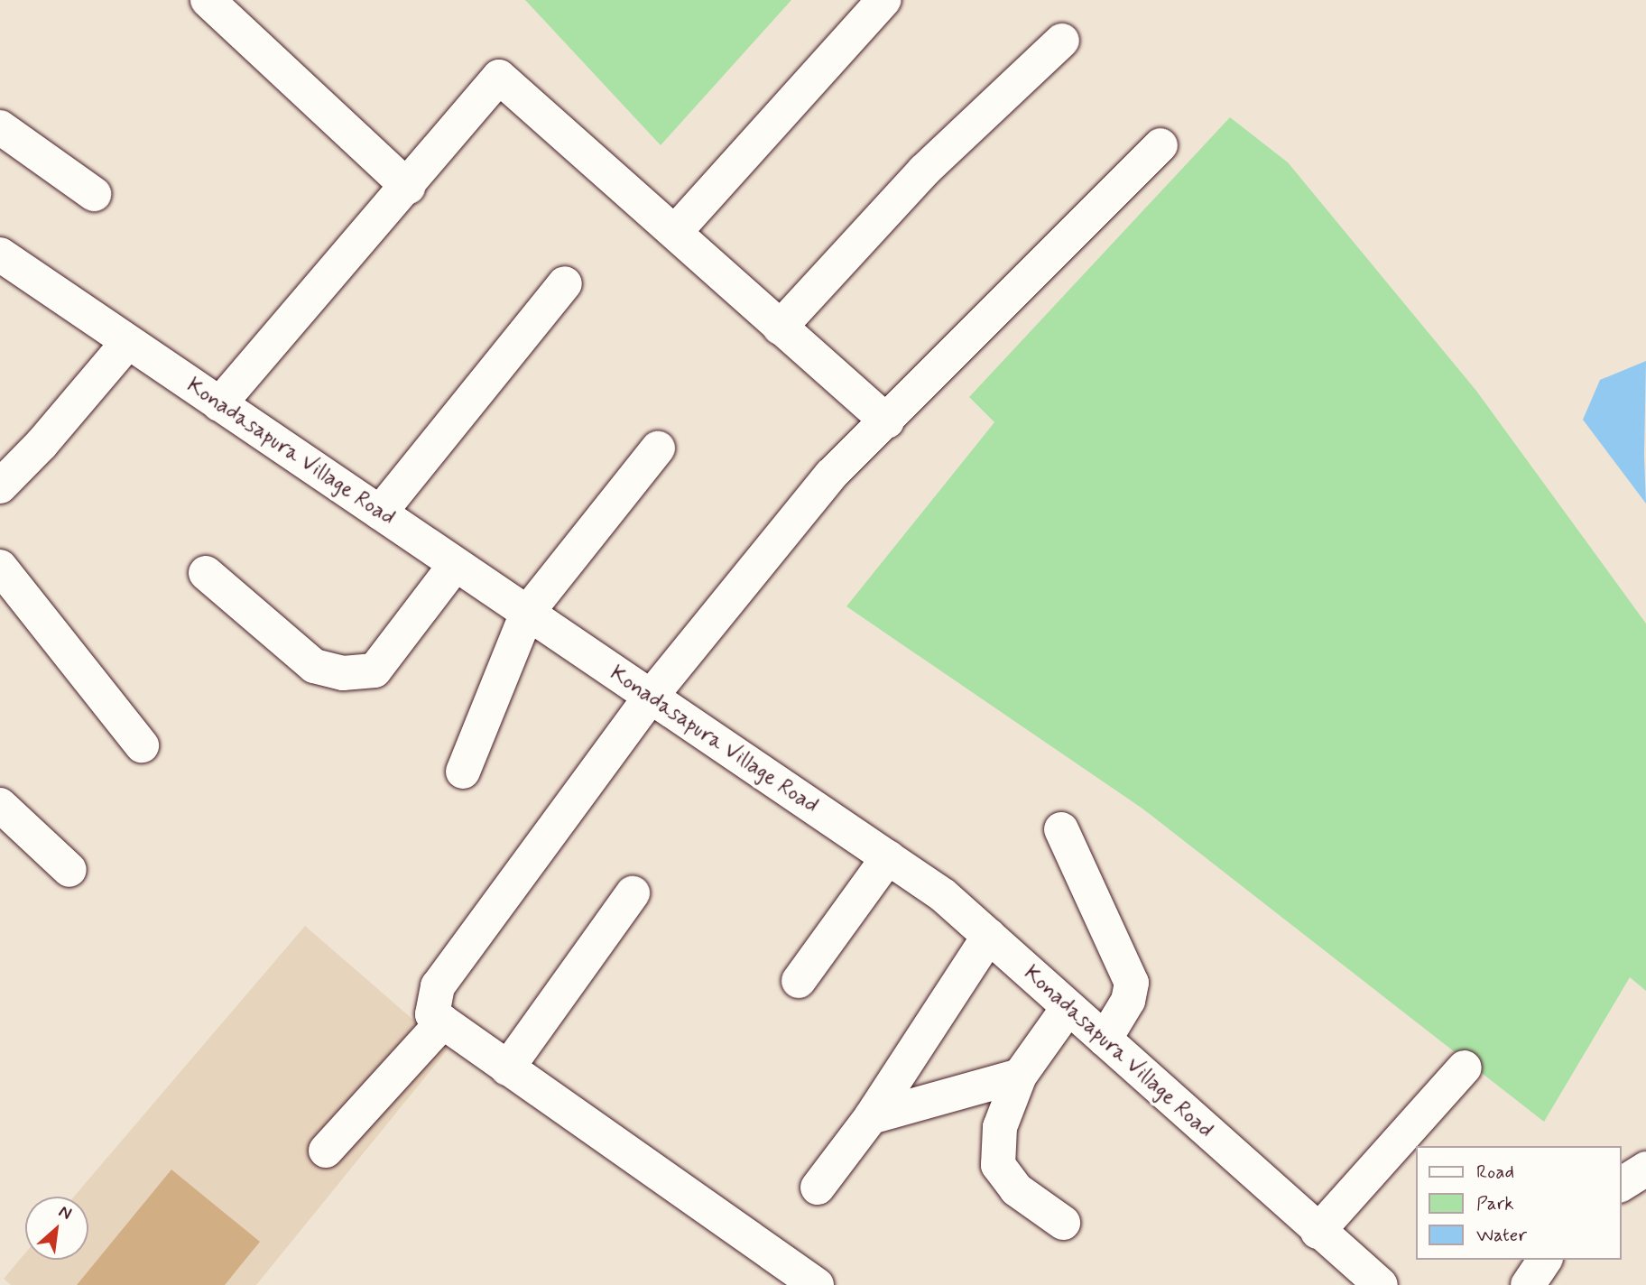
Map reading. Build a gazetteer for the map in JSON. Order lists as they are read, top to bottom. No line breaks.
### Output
{"streets":{"street":["Konadasapura Village Road"]},"legend":["Road","Park","Water"],"north":"top right"}
